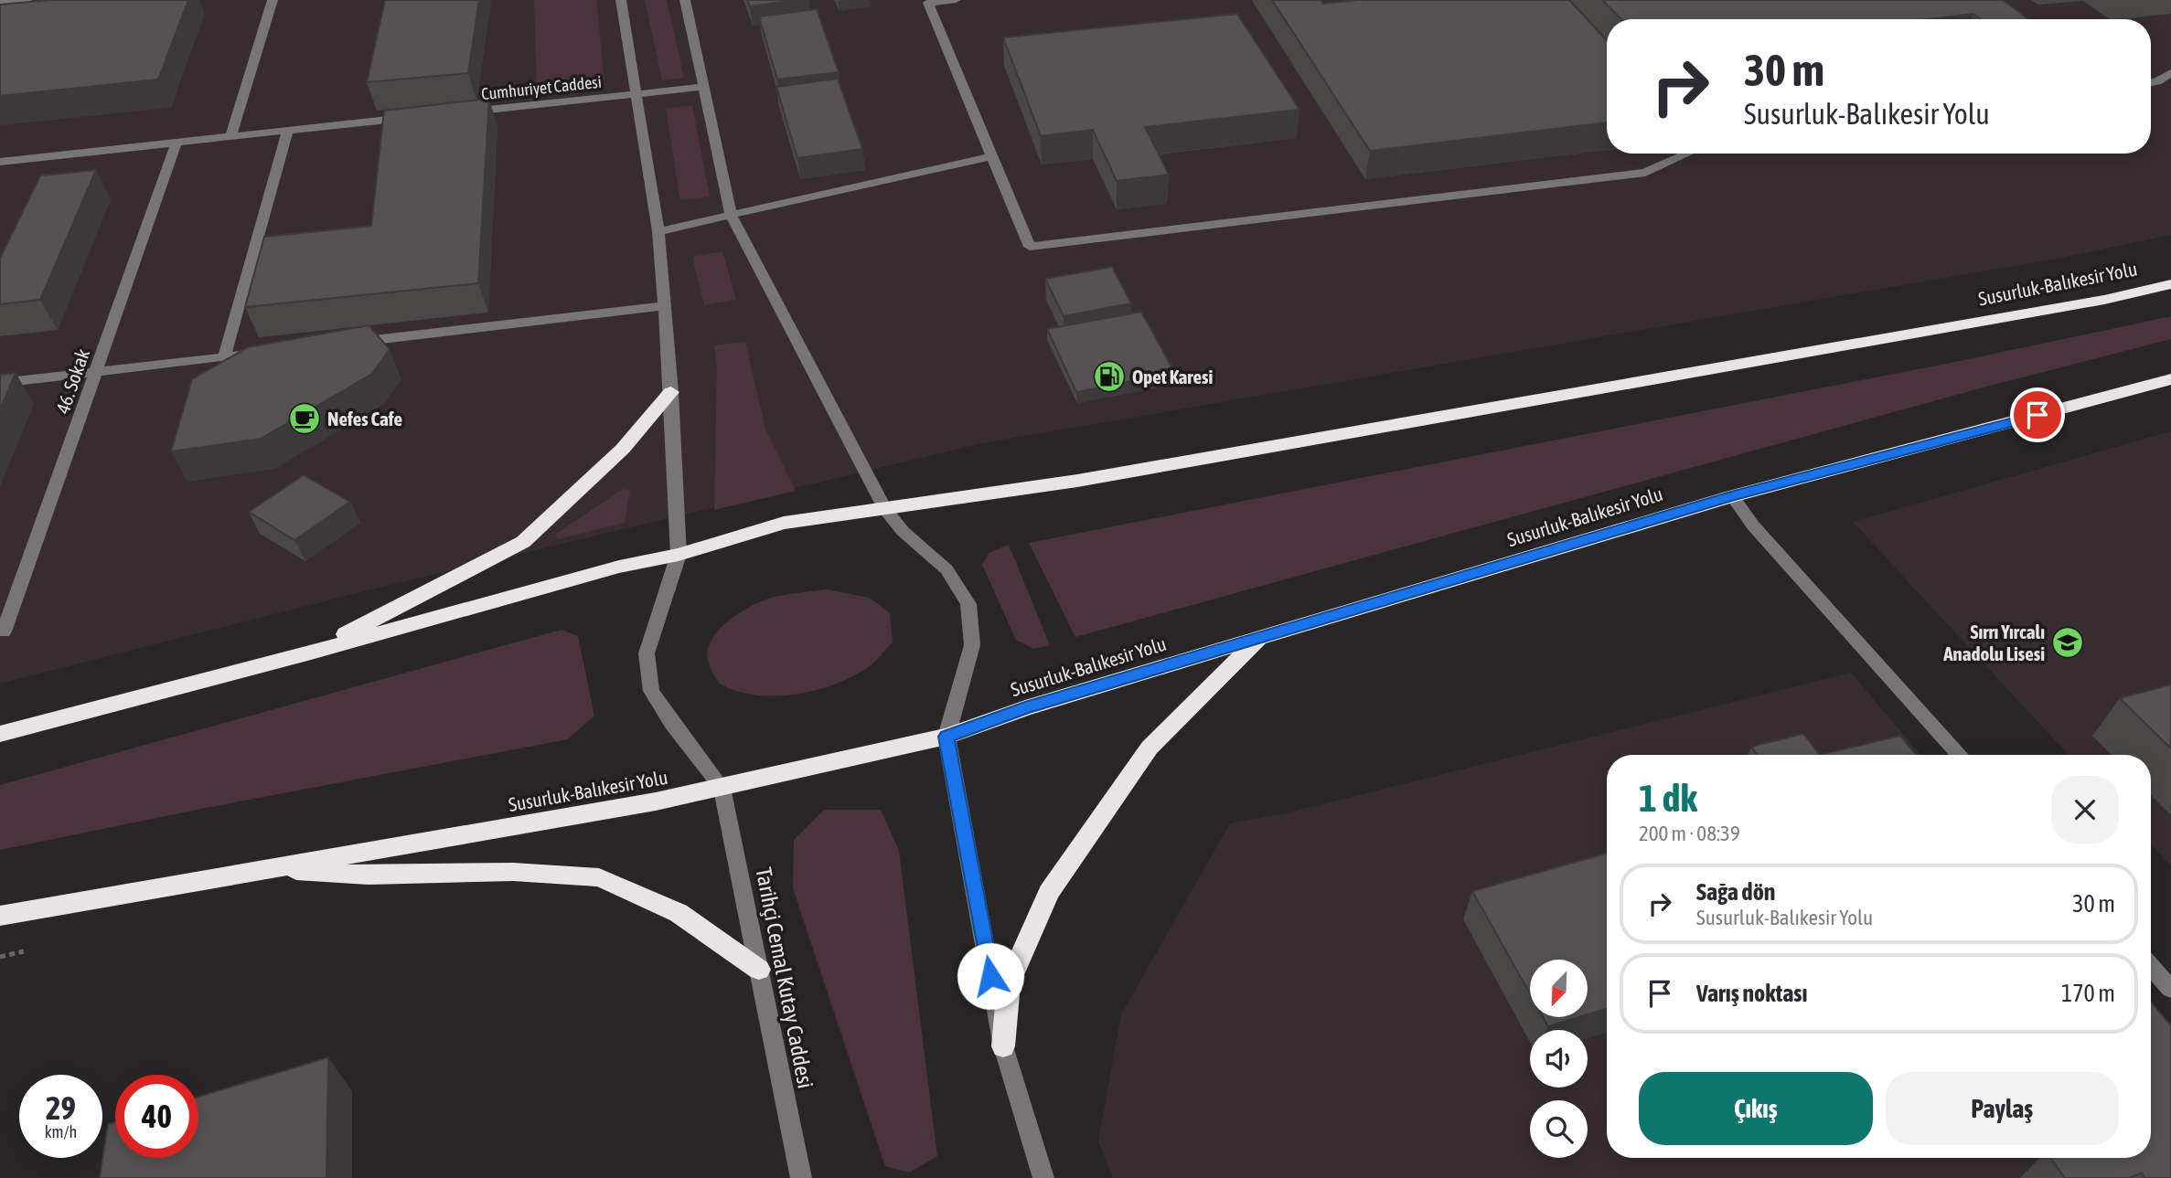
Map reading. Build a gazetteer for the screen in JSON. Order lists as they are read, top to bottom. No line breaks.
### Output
{"streets":{"highway":["Susurluk-Balıkesir Yolu"],"street":["Cumhuriyet Caddesi","46. Sokak","Tarihçi Cemal Kutay Caddesi"]},"crossings":[["Susurluk-Balıkesir Yolu","Tarihçi Cemal Kutay Caddesi"]],"places":{"fuel station":["Opet Karesi"],"cafe":["Nefes Cafe"],"school or university":["Sırrı Yırcalı Anadolu Lisesi"]},"north":"bottom left","page":{"turn":["30 m","Susurluk-Balıkesir Yolu"],"heading":["1 dk","200 m · 08:39"],"list":[{"name":"Sağa dön","note":"Susurluk-Balıkesir Yolu","value":"30 m"},{"name":"Varış noktası","value":"170 m"}],"buttons":["Çıkış","Paylaş"],"speed":"29 km/h","limit":"40"}}
